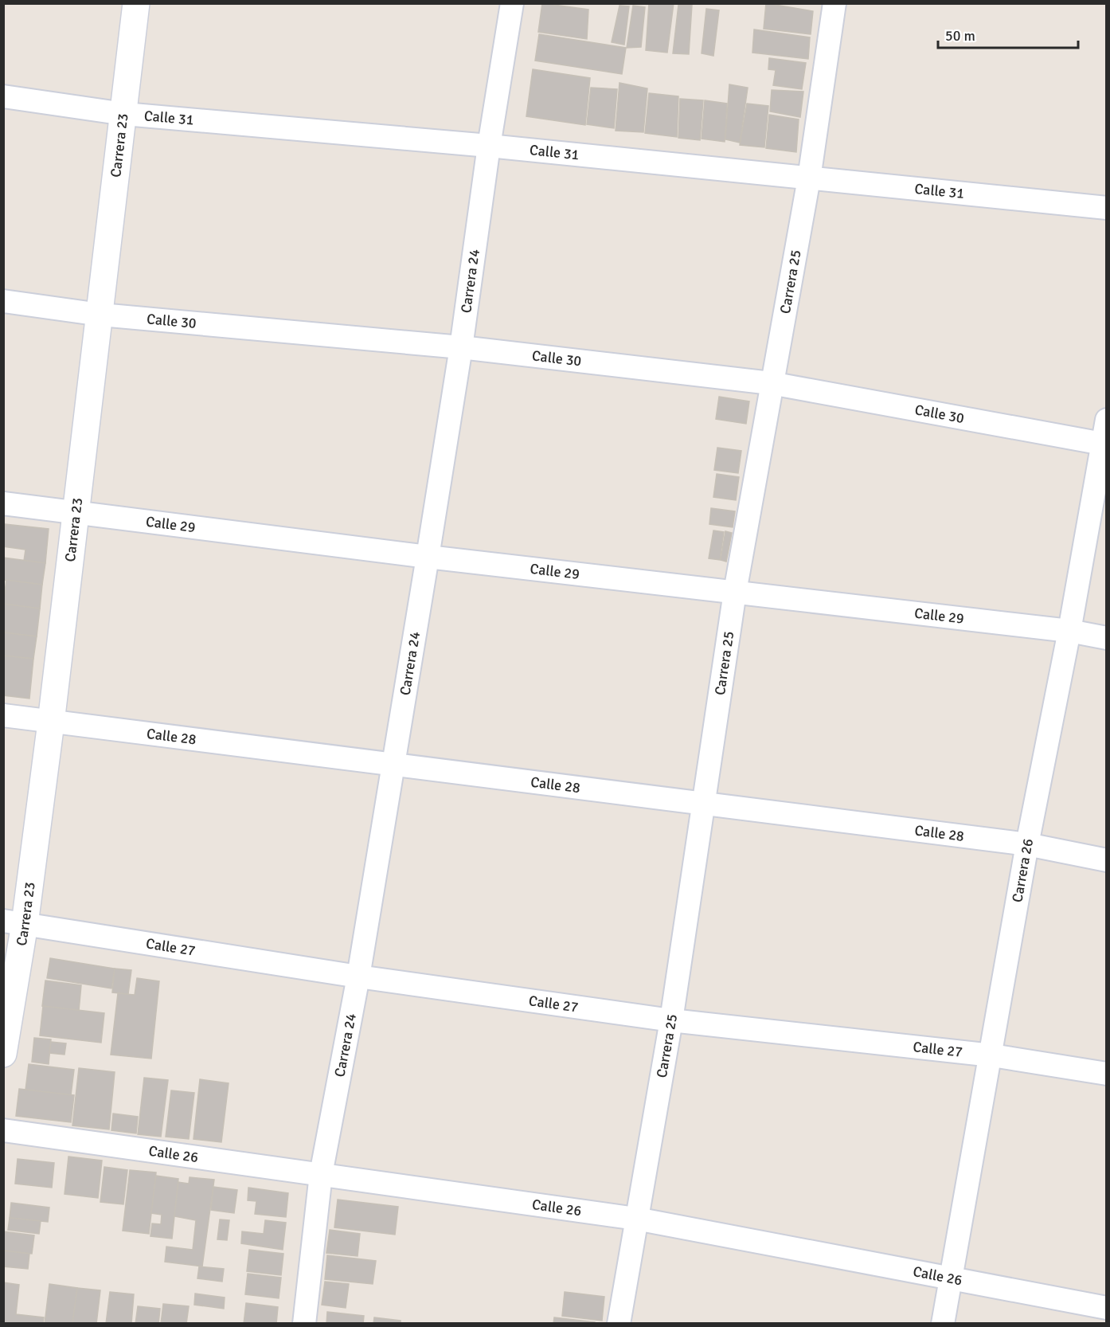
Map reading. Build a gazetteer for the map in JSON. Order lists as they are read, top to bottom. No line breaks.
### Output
{"streets":{"street":["Calle 31","Carrera 23","Carrera 24","Carrera 25","Calle 30","Calle 29","Calle 28","Carrera 26","Calle 27","Calle 26"]},"crossings":[["Calle 31","Carrera 23"],["Calle 31","Carrera 24"],["Calle 31","Carrera 25"],["Carrera 23","Calle 30"],["Carrera 23","Calle 29"],["Carrera 23","Calle 28"],["Carrera 23","Calle 27"],["Carrera 24","Calle 30"],["Carrera 24","Calle 29"],["Carrera 24","Calle 28"],["Carrera 24","Calle 27"],["Carrera 24","Calle 26"],["Carrera 25","Calle 30"],["Carrera 25","Calle 29"],["Carrera 25","Calle 28"],["Carrera 25","Calle 27"],["Carrera 25","Calle 26"],["Calle 30","Carrera 26"],["Calle 29","Carrera 26"],["Calle 28","Carrera 26"],["Carrera 26","Calle 27"],["Carrera 26","Calle 26"]],"scale_bar":"50 m"}
